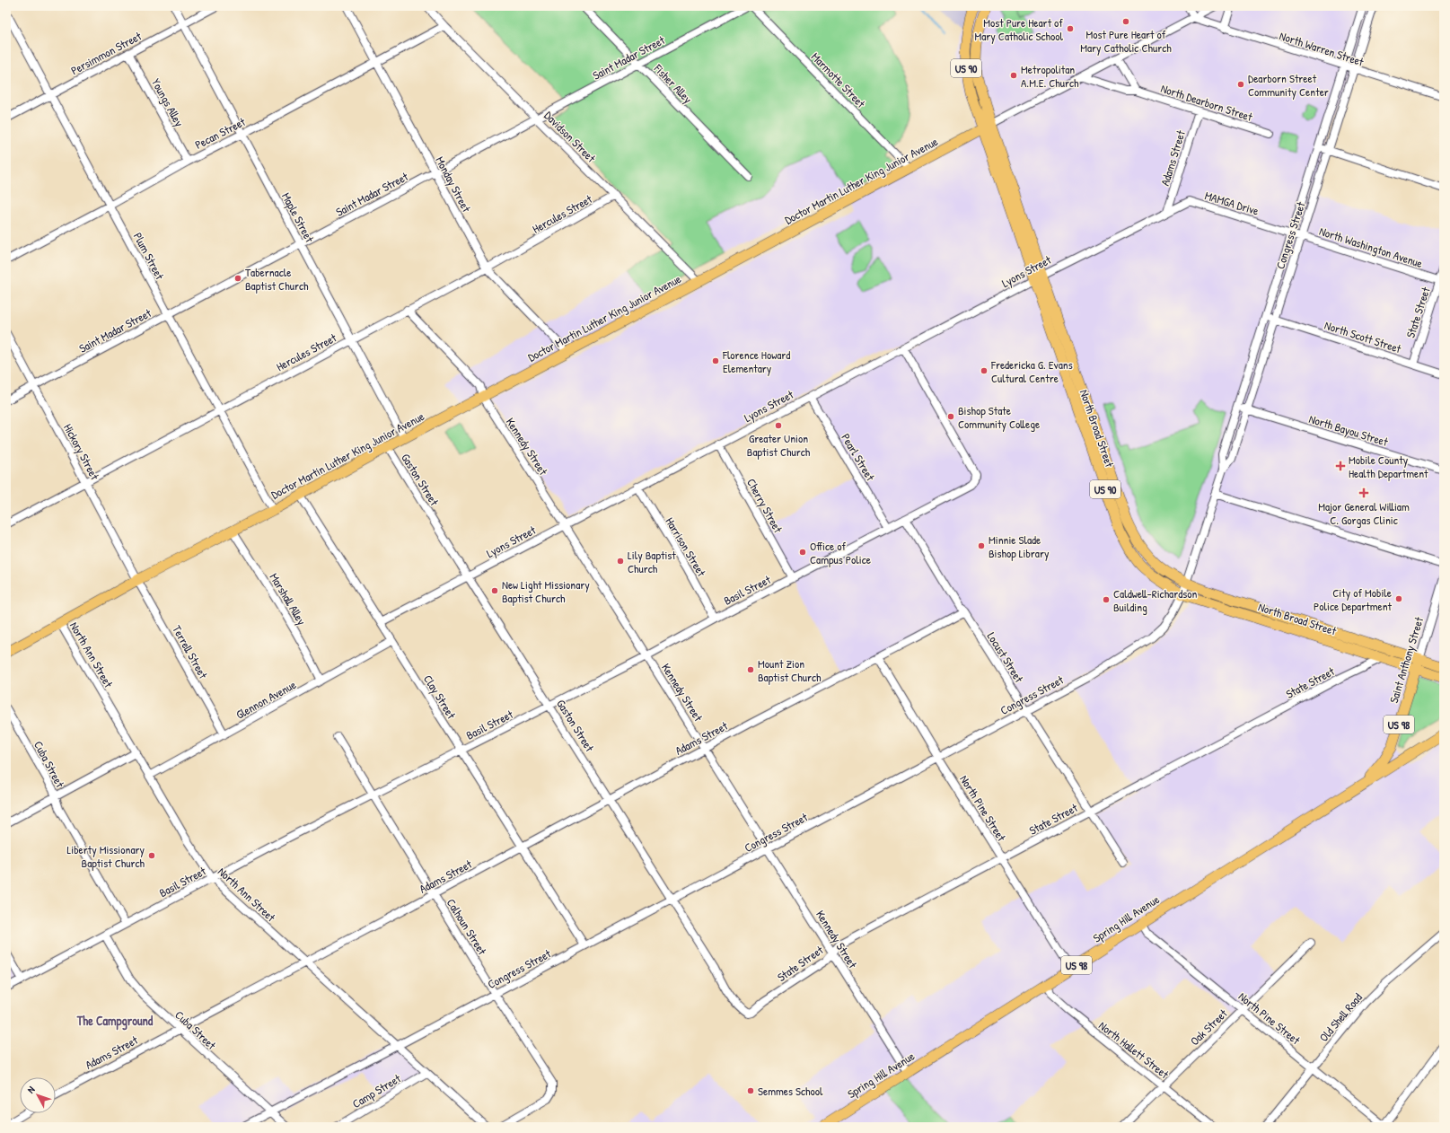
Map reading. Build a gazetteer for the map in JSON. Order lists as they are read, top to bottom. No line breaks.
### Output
{"streets":{"main road":["US 90","Doctor Martin Luther King Junior Avenue","North Broad Street","Saint Anthony Street","US 98","Spring Hill Avenue"],"street":["North Warren Street","Persimmon Street","Saint Madar Street","Marmotte Street","Fisher Alley","Youngs Alley","North Dearborn Street","Pecan Street","Davidson Street","Adams Street","Monday Street","MAMGA Drive","Hercules Street","Maple Street","Congress Street","North Washington Avenue","Plum Street","Lyons Street","State Street","North Scott Street","North Bayou Street","Kennedy Street","Hickory Street","Pearl Street","Gaston Street","Cherry Street","Harrison Street","Basil Street","Marshall Alley","Terrell Street","North Ann Street","Locust Street","Clay Street","Glennon Avenue","Cuba Street","North Pine Street","Calhoun Street","Old Shell Road","Oak Street","North Hallett Street","Camp Street"]},"crossings":[["North Warren Street","Doctor Martin Luther King Junior Avenue"],["North Warren Street","Congress Street"],["Persimmon Street","Youngs Alley"],["Persimmon Street","Maple Street"],["Persimmon Street","Plum Street"],["Saint Madar Street","Fisher Alley"],["Saint Madar Street","Davidson Street"],["Saint Madar Street","Monday Street"],["Saint Madar Street","Maple Street"],["Saint Madar Street","Plum Street"],["Saint Madar Street","Hickory Street"],["US 90","Doctor Martin Luther King Junior Avenue"],["US 90","North Broad Street"],["Marmotte Street","Doctor Martin Luther King Junior Avenue"],["Youngs Alley","Pecan Street"],["North Dearborn Street","Adams Street"],["North Dearborn Street","Doctor Martin Luther King Junior Avenue"],["Pecan Street","Davidson Street"],["Pecan Street","Monday Street"],["Pecan Street","Maple Street"],["Pecan Street","Plum Street"],["Davidson Street","Doctor Martin Luther King Junior Avenue"],["Davidson Street","Hercules Street"],["Adams Street","MAMGA Drive"],["Adams Street","Lyons Street"],["Adams Street","Kennedy Street"],["Adams Street","Gaston Street"],["Adams Street","North Ann Street"],["Adams Street","Clay Street"],["Adams Street","Cuba Street"],["Adams Street","North Pine Street"],["Adams Street","Calhoun Street"],["Doctor Martin Luther King Junior Avenue","Monday Street"],["Doctor Martin Luther King Junior Avenue","Maple Street"],["Doctor Martin Luther King Junior Avenue","Plum Street"],["Doctor Martin Luther King Junior Avenue","North Broad Street"],["Doctor Martin Luther King Junior Avenue","Kennedy Street"],["Doctor Martin Luther King Junior Avenue","Hickory Street"],["Doctor Martin Luther King Junior Avenue","Gaston Street"],["Doctor Martin Luther King Junior Avenue","Marshall Alley"],["Doctor Martin Luther King Junior Avenue","Terrell Street"],["Doctor Martin Luther King Junior Avenue","North Ann Street"],["Doctor Martin Luther King Junior Avenue","Clay Street"],["Monday Street","Hercules Street"],["MAMGA Drive","Congress Street"],["MAMGA Drive","North Washington Avenue"],["MAMGA Drive","Lyons Street"],["Hercules Street","Maple Street"],["Hercules Street","Plum Street"],["Hercules Street","Kennedy Street"],["Hercules Street","Hickory Street"],["Congress Street","North Washington Avenue"],["Congress Street","North Scott Street"],["Congress Street","North Broad Street"],["Congress Street","North Bayou Street"],["Congress Street","Kennedy Street"],["Congress Street","Gaston Street"],["Congress Street","North Ann Street"],["Congress Street","Locust Street"],["Congress Street","Clay Street"],["Congress Street","Cuba Street"],["Congress Street","North Pine Street"],["Congress Street","Calhoun Street"],["North Washington Avenue","State Street"],["Lyons Street","North Broad Street"],["Lyons Street","Kennedy Street"],["Lyons Street","Pearl Street"],["Lyons Street","Gaston Street"],["Lyons Street","Cherry Street"],["Lyons Street","Harrison Street"],["Lyons Street","Basil Street"],["Lyons Street","Clay Street"],["State Street","North Scott Street"],["State Street","North Broad Street"],["State Street","Kennedy Street"],["State Street","Gaston Street"],["State Street","Locust Street"],["State Street","North Pine Street"],["North Broad Street","Saint Anthony Street"],["Kennedy Street","Basil Street"],["Kennedy Street","Spring Hill Avenue"],["Hickory Street","Terrell Street"],["Pearl Street","Basil Street"],["Gaston Street","Basil Street"],["Cherry Street","Basil Street"],["Harrison Street","Basil Street"],["Basil Street","North Ann Street"],["Basil Street","Locust Street"],["Basil Street","Clay Street"],["Basil Street","Cuba Street"],["Basil Street","Calhoun Street"],["Marshall Alley","Glennon Avenue"],["Terrell Street","Glennon Avenue"],["North Ann Street","Glennon Avenue"],["North Ann Street","Camp Street"],["Saint Anthony Street","Spring Hill Avenue"],["Clay Street","Glennon Avenue"],["North Pine Street","Spring Hill Avenue"],["North Pine Street","Old Shell Road"],["North Pine Street","Oak Street"],["Spring Hill Avenue","North Hallett Street"],["Oak Street","North Hallett Street"]],"districts":["The Campground"],"places":{"other":["Most Pure Heart of Mary Catholic Church","Most Pure Heart of Mary Catholic School","Metropolitan A.M.E. Church","Dearborn Street Community Center","Tabernacle Baptist Church","Florence Howard Elementary","Fredericka G. Evans Cultural Centre","Bishop State Community College","Greater Union Baptist Church","Minnie Slade Bishop Library","Office of Campus Police","Lily Baptist Church","New Light Missionary Baptist Church","City of Mobile Police Department","Caldwell-Richardson Building","Mount Zion Baptist Church","Liberty Missionary Baptist Church","Semmes School"],"health":["Mobile County Health Department","Major General William C. Gorgas Clinic"]},"north":"top left"}
